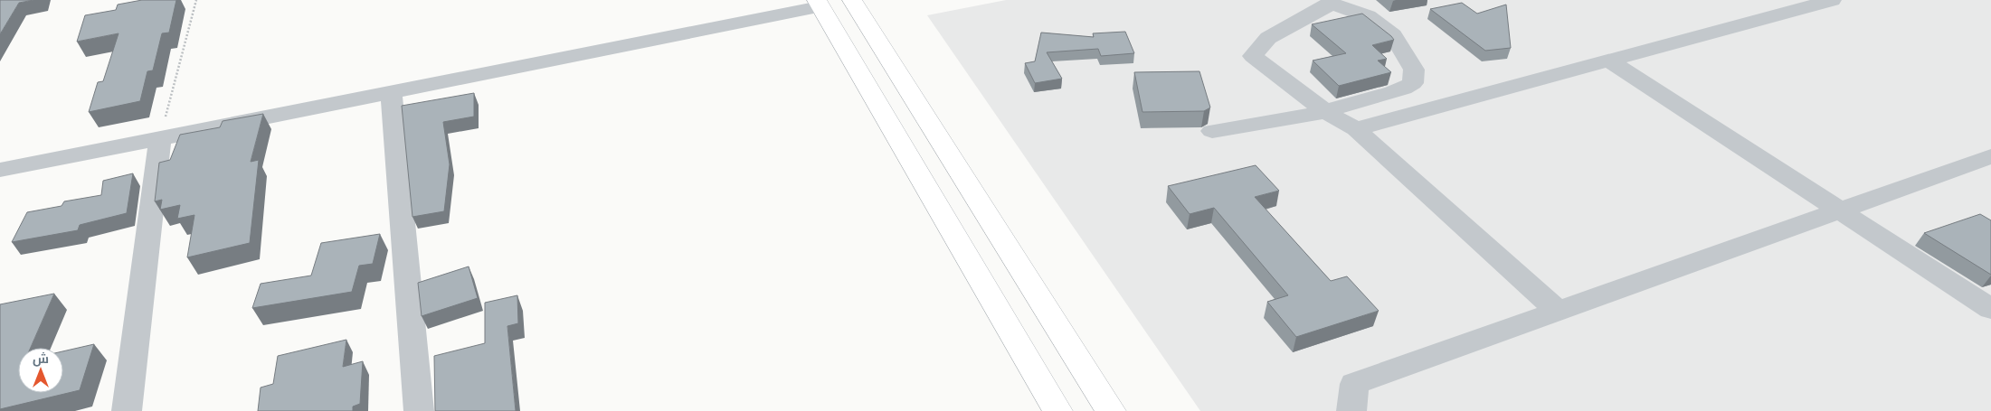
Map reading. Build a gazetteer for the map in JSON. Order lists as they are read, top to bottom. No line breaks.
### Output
{"north":"top"}
